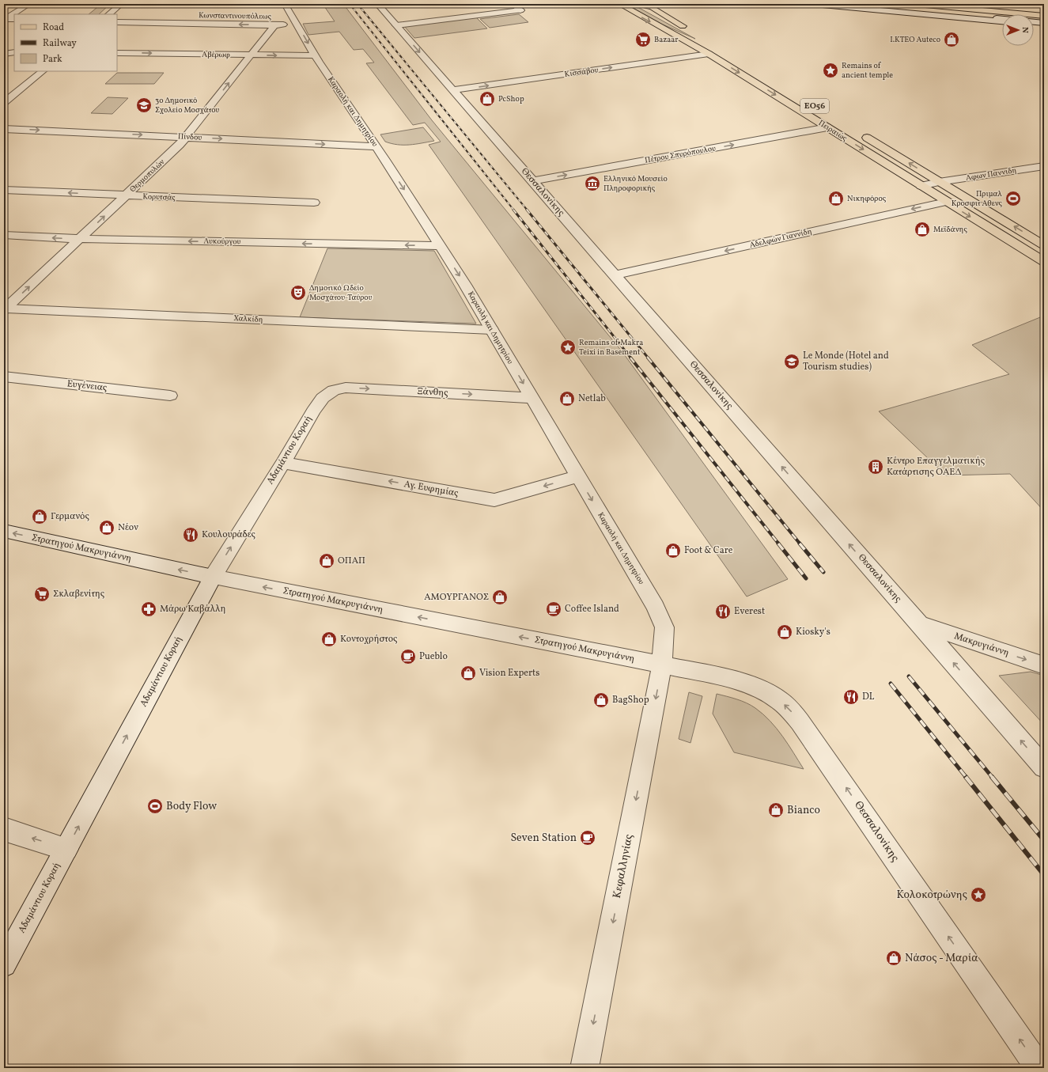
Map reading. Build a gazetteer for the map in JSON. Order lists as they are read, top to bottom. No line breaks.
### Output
{"streets":{"main road":["ΕΟ56","Πειραιώς"],"street":["Κωνσταντινουπόλεως","Αβέρωφ","Κισσάβου","Καραολή και Δημητρίου","Πίνδου","Πέτρου Σπυρόπουλου","Αφων Παννιδη","Θερμοπυλών","Θεσσαλονίκης","Κορυτσάς","Αδελφών Γιαννίδη","Λυκούργου","Χαλκίδη","Ευγένειας","Ξάνθης","Αδαμάντιου Κοραή","Αγ. Ευφημίας","Στρατηγού Μακρυγιάννη","Μακρυγιάννη","Κεφαλληνίας"]},"crossings":[["Κωνσταντινουπόλεως","Καραολή και Δημητρίου"],["Κωνσταντινουπόλεως","Θερμοπυλών"],["Αβέρωφ","Καραολή και Δημητρίου"],["Αβέρωφ","Θερμοπυλών"],["Κισσάβου","Πειραιώς"],["Κισσάβου","Θεσσαλονίκης"],["Καραολή και Δημητρίου","Πίνδου"],["Καραολή και Δημητρίου","Θεσσαλονίκης"],["Καραολή και Δημητρίου","Λυκούργου"],["Καραολή και Δημητρίου","Χαλκίδη"],["Καραολή και Δημητρίου","Ξάνθης"],["Καραολή και Δημητρίου","Αγ. Ευφημίας"],["Καραολή και Δημητρίου","Στρατηγού Μακρυγιάννη"],["Καραολή και Δημητρίου","Κεφαλληνίας"],["Πειραιώς","Πέτρου Σπυρόπουλου"],["Πειραιώς","Αφων Παννιδη"],["Πειραιώς","Αδελφών Γιαννίδη"],["Πίνδου","Θερμοπυλών"],["Πέτρου Σπυρόπουλου","Θεσσαλονίκης"],["Θερμοπυλών","Κορυτσάς"],["Θερμοπυλών","Λυκούργου"],["Θερμοπυλών","Χαλκίδη"],["Θεσσαλονίκης","Αδελφών Γιαννίδη"],["Θεσσαλονίκης","Στρατηγού Μακρυγιάννη"],["Θεσσαλονίκης","Μακρυγιάννη"],["Θεσσαλονίκης","Κεφαλληνίας"],["Ξάνθης","Αδαμάντιου Κοραή"],["Αδαμάντιου Κοραή","Αγ. Ευφημίας"],["Αδαμάντιου Κοραή","Στρατηγού Μακρυγιάννη"],["Στρατηγού Μακρυγιάννη","Κεφαλληνίας"]],"one_way":["Κωνσταντινουπόλεως","Αβέρωφ","Κισσάβου","Καραολή και Δημητρίου","Πίνδου","Πέτρου Σπυρόπουλου","Θερμοπυλών","Θεσσαλονίκης","Κορυτσάς","Αδελφών Γιαννίδη","Λυκούργου","Ξάνθης","Αδαμάντιου Κοραή","Αγ. Ευφημίας","Στρατηγού Μακρυγιάννη","Μακρυγιάννη","Κεφαλληνίας"],"places":{"supermarket":["Bazaar","Σκλαβενίτης"],"shop":["Ι.ΚΤΕΟ Auteco","PcShop","Νικηφόρος","Μεϊδάνης","Netlab","Γερμανός","Νέον","Foot & Care","ΟΠΑΠ","ΑΜΟΥΡΓΑΝΟΣ","Kiosky's","Κοντοχρήστος","Vision Experts","BagShop","Bianco","Νάσος - Μαρία"],"place":["Remains of ancient temple","Remains of Makra Teixi in Basement","Κολοκοτρώνης"],"school or university":["3ο Δημοτικό Σχολείο Μοσχάτου","Le Monde (Hotel and Tourism studies)"],"museum":["Ελληνικό Μουσείο Πληροφορικής"],"sports":["Πριμαλ Κροσφιτ Αθενς","Body Flow"],"theatre":["Δημοτικό Ωδείο Μοσχάτου-Ταύρου"],"building":["Κέντρο Επαγγελματικής Κατάρτισης ΟΑΕΔ"],"restaurant":["Κουλουράδες","Everest","DL"],"pharmacy":["Μάρω Καβάλλη"],"cafe":["Coffee Island","Pueblo","Seven Station"]},"legend":["Road","Railway","Park"],"north":"right"}
